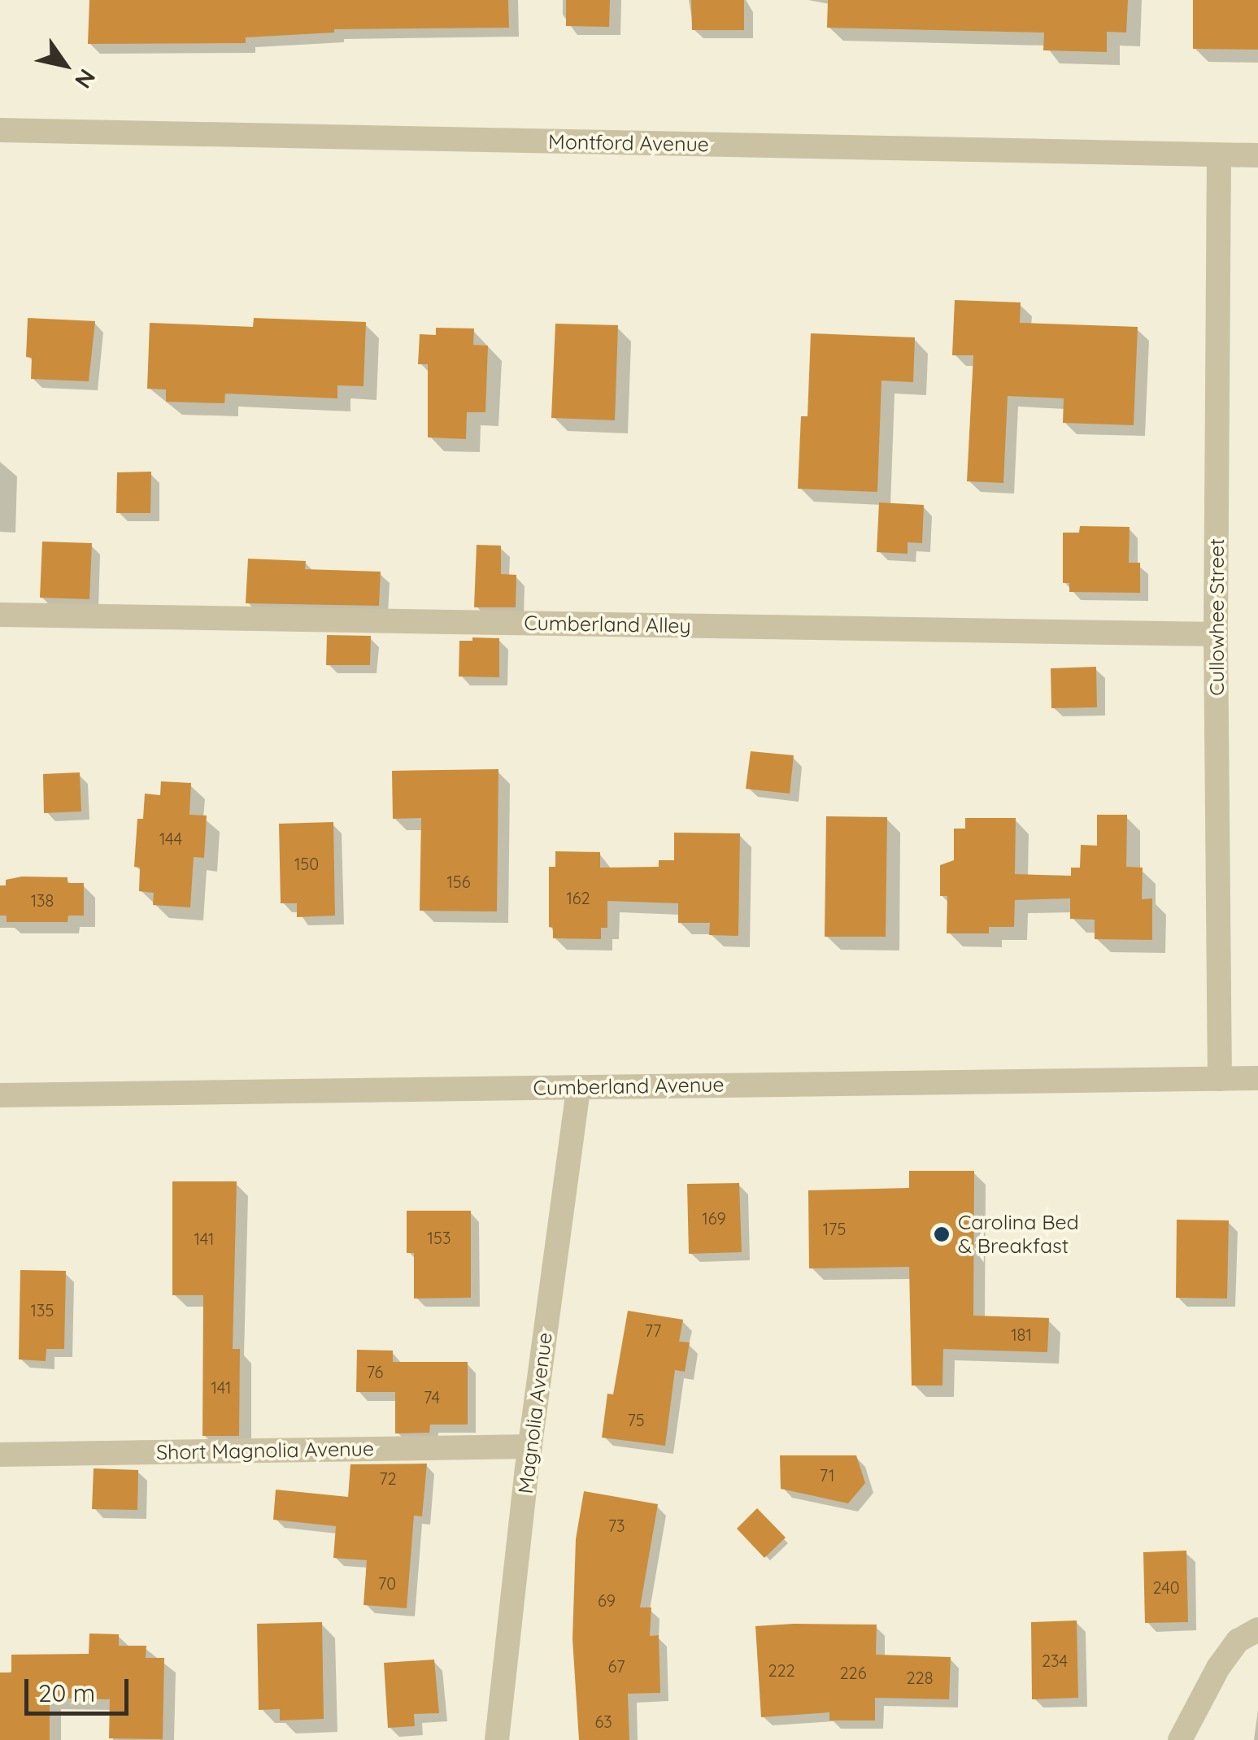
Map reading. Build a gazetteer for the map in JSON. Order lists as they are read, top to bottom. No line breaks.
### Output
{"streets":{"street":["Montford Avenue","Cullowhee Street","Cumberland Alley","Cumberland Avenue","Magnolia Avenue","Short Magnolia Avenue"]},"crossings":[["Montford Avenue","Cullowhee Street"],["Cullowhee Street","Cumberland Alley"],["Cullowhee Street","Cumberland Avenue"],["Cumberland Avenue","Magnolia Avenue"],["Magnolia Avenue","Short Magnolia Avenue"]],"places":["Carolina Bed & Breakfast"],"house_numbers":["144","150","156","162","138","169","175","153","141","135","77","181","76","141","74","75","71","72","73","70","240","69","234","67","222","226","228","63"],"scale_bar":"20 m","north":"bottom right"}
